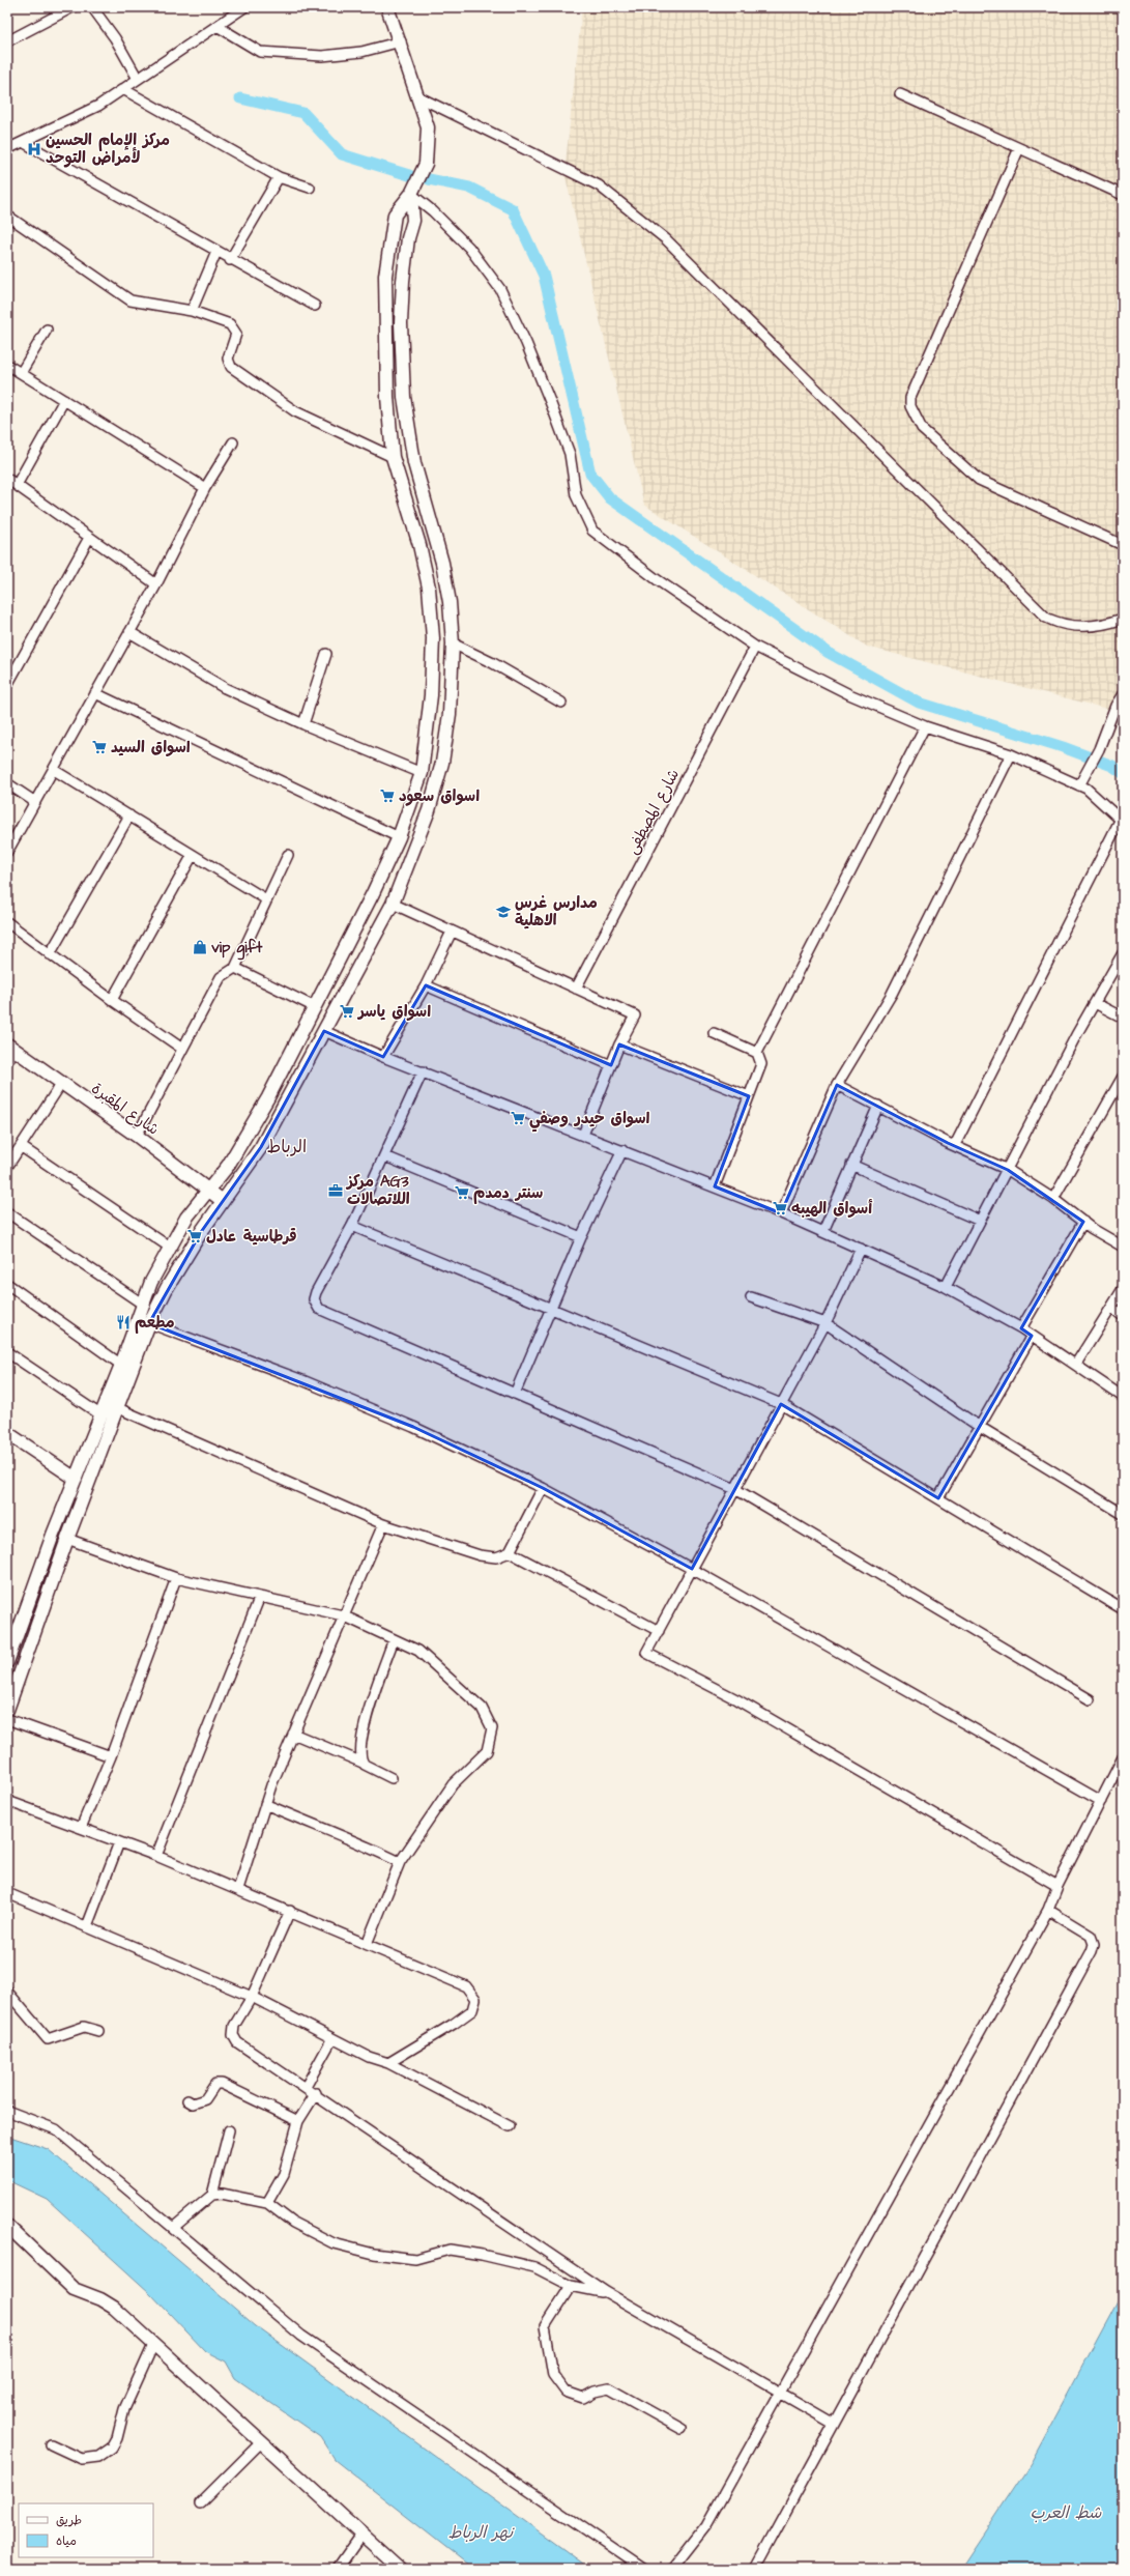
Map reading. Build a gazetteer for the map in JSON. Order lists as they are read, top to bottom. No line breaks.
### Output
{"streets":{"street":["شارع المصطفى","شارع المقبرة"]},"districts":["الرباط"],"water":["شط العرب","نهر الرباط"],"places":{"hospital":["مركز الإمام الحسين لأمراض التوحد"],"supermarket":["اسواق السيد","اسواق سعود","اسواق ياسر","اسواق حيدر وصفي","سنتر دمدم","أسواق الهيبه","قرطاسية عادل"],"school or university":["مدارس غرس الاهلية"],"shop":["vip gift"],"office":["مركز AG3 اللاتصالات"],"restaurant":["مطعم"]},"legend":["طريق","مياه"]}
